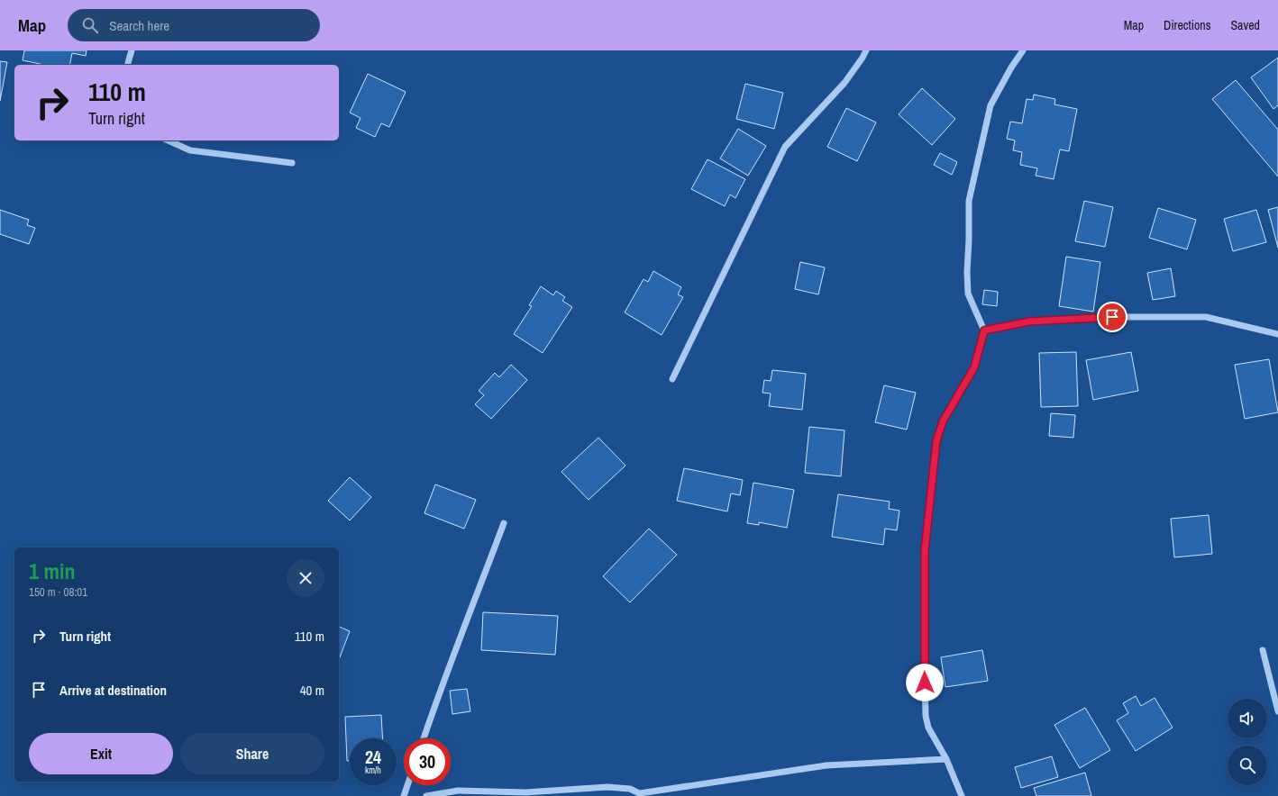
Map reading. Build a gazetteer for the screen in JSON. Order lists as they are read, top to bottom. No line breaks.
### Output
{"page":{"header":"Map","search":"Search here","nav":["Map","Directions","Saved"],"turn":["110 m","Turn right"],"heading":["1 min","150 m · 08:01"],"list":[{"name":"Turn right","value":"110 m"},{"name":"Arrive at destination","value":"40 m"}],"buttons":["Exit","Share"],"speed":"24 km/h","limit":"30"}}
